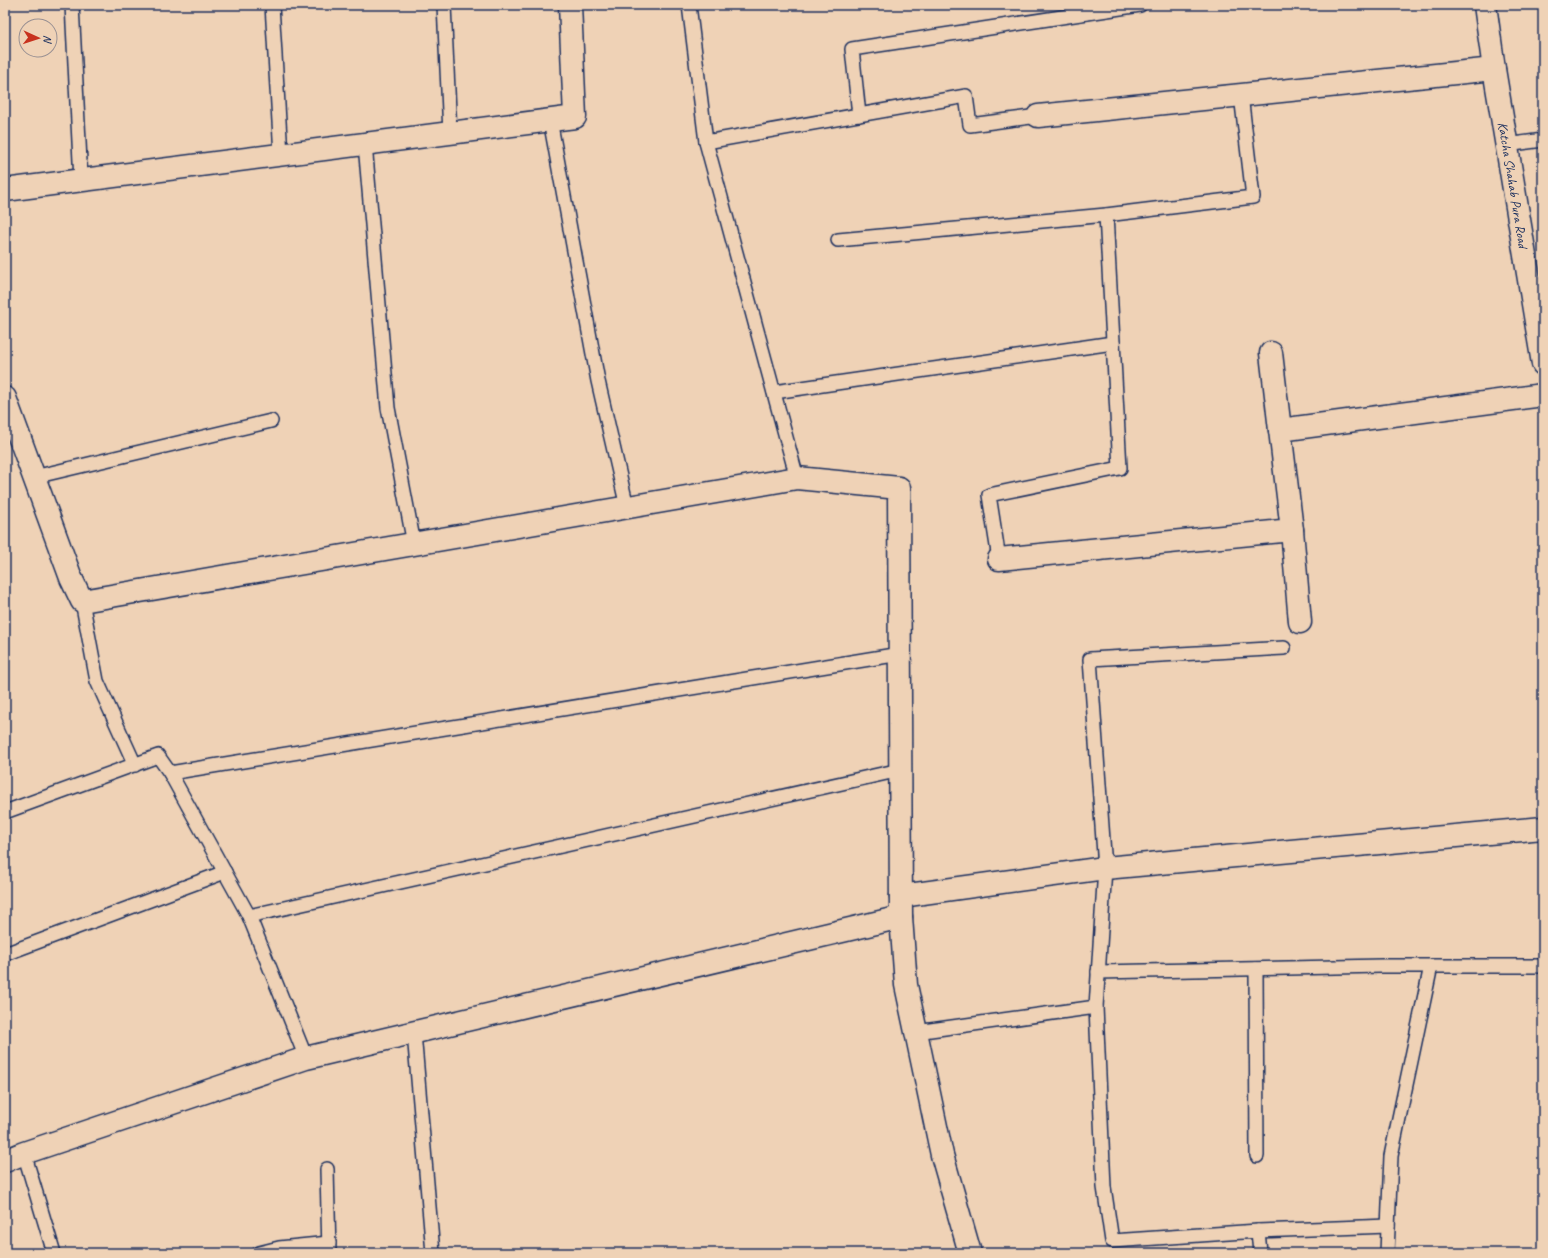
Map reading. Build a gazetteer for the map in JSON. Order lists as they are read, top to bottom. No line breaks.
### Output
{"streets":{"street":["Katcha Shahab Pura Road"]},"north":"right"}
